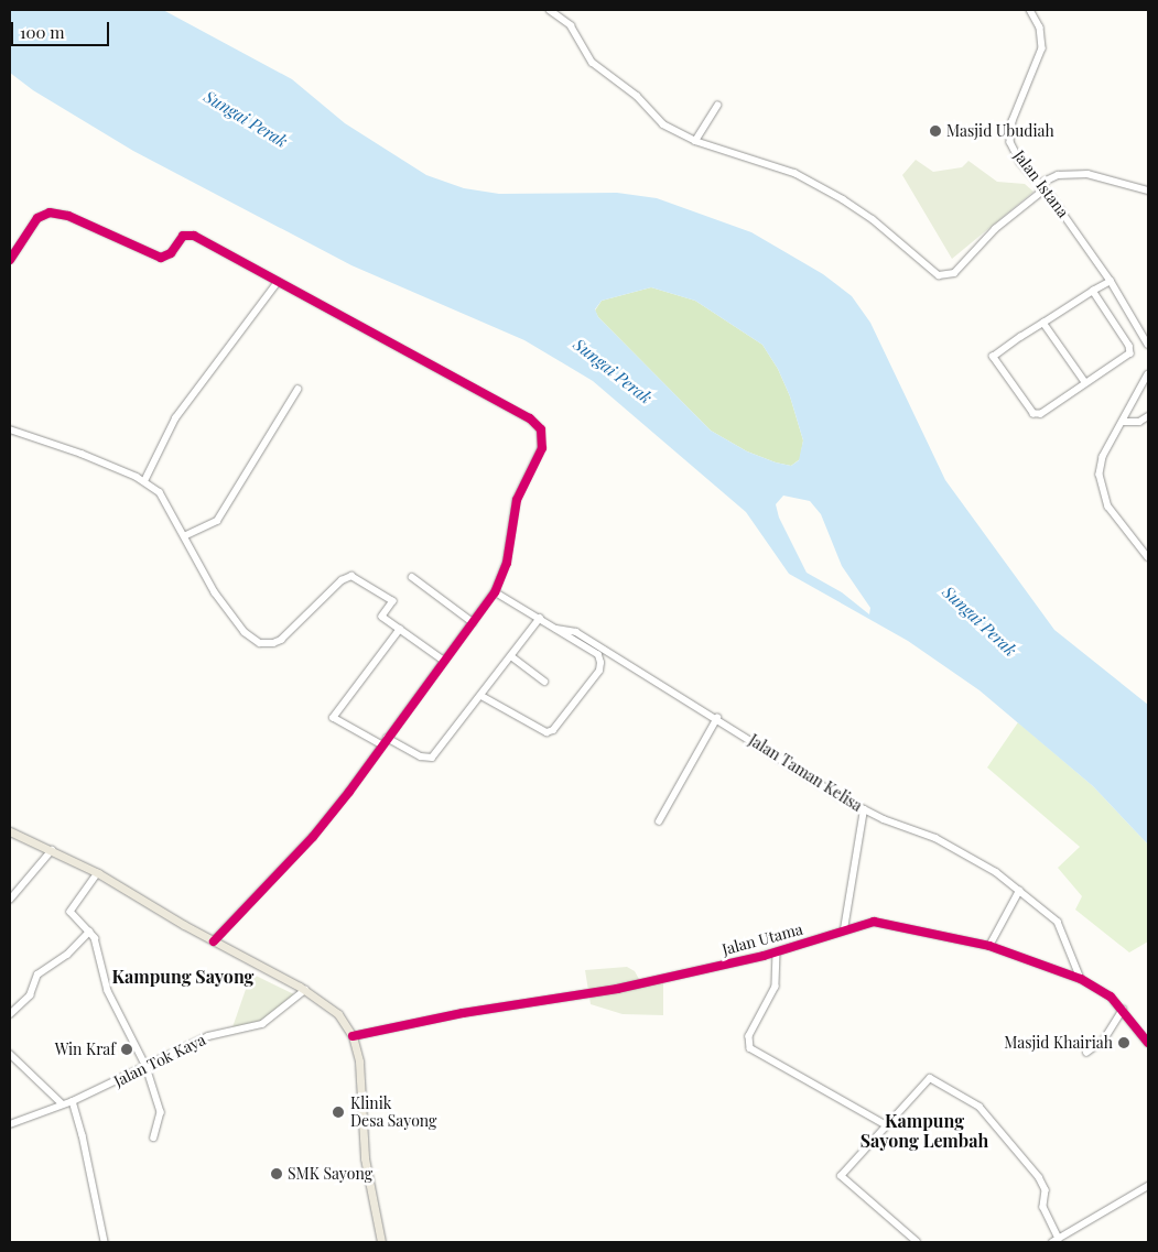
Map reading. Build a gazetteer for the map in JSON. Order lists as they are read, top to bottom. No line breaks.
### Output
{"streets":{"street":["Jalan Istana","Jalan Taman Kelisa","Jalan Utama","Jalan Tok Kaya"]},"crossings":[["Jalan Taman Kelisa","Jalan Utama"]],"districts":["Kampung Sayong","Kampung Sayong Lembah"],"water":["Sungai Perak"],"places":["Masjid Ubudiah","Masjid Khairiah","Win Kraf","Klinik Desa Sayong","SMK Sayong"],"scale_bar":"100 m"}
